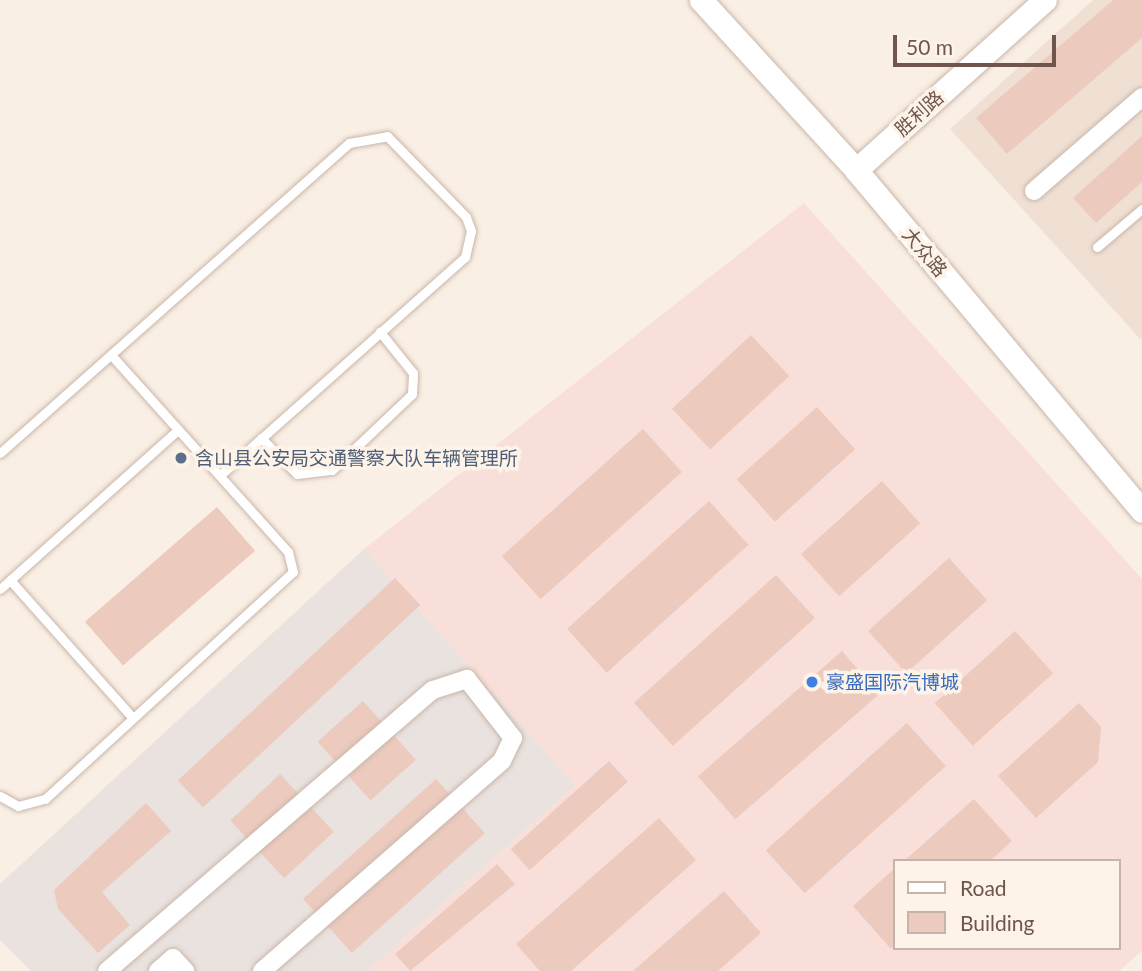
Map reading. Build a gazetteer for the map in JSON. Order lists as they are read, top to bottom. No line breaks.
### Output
{"streets":{"street":["胜利路","大众路"]},"crossings":[["胜利路","大众路"]],"places":["含山县公安局交通警察大队车辆管理所","豪盛国际汽博城"],"legend":["Road","Building"],"scale_bar":"50 m"}
